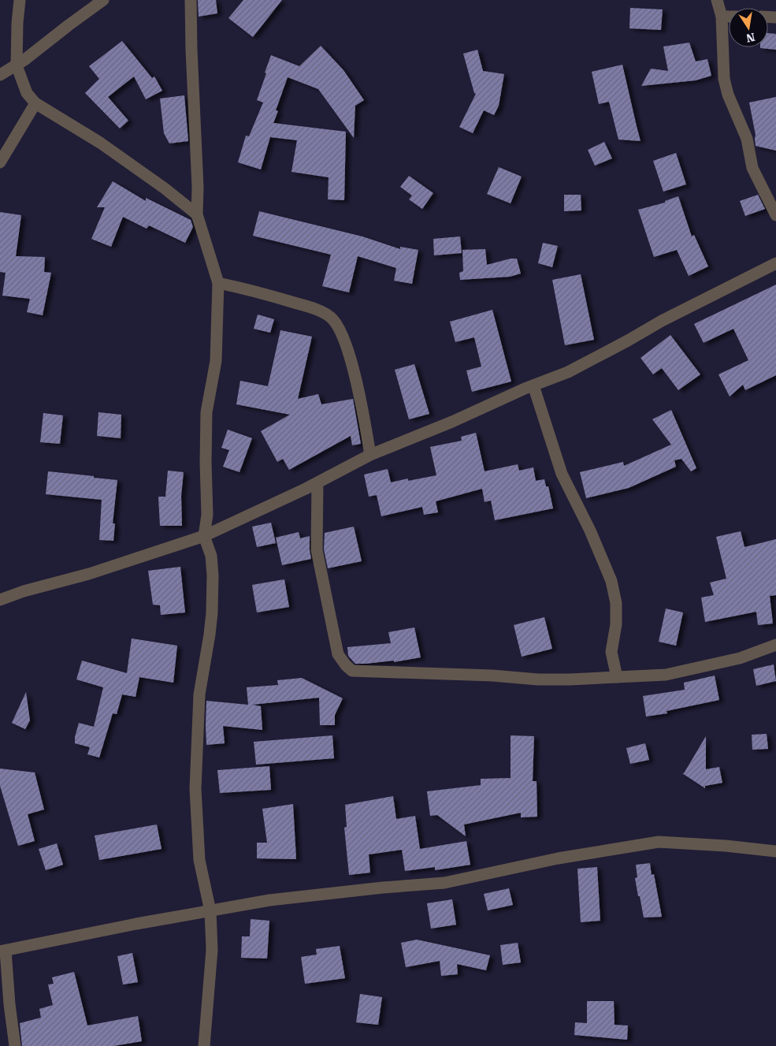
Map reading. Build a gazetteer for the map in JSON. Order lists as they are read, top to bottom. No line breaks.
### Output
{"north":"bottom"}
